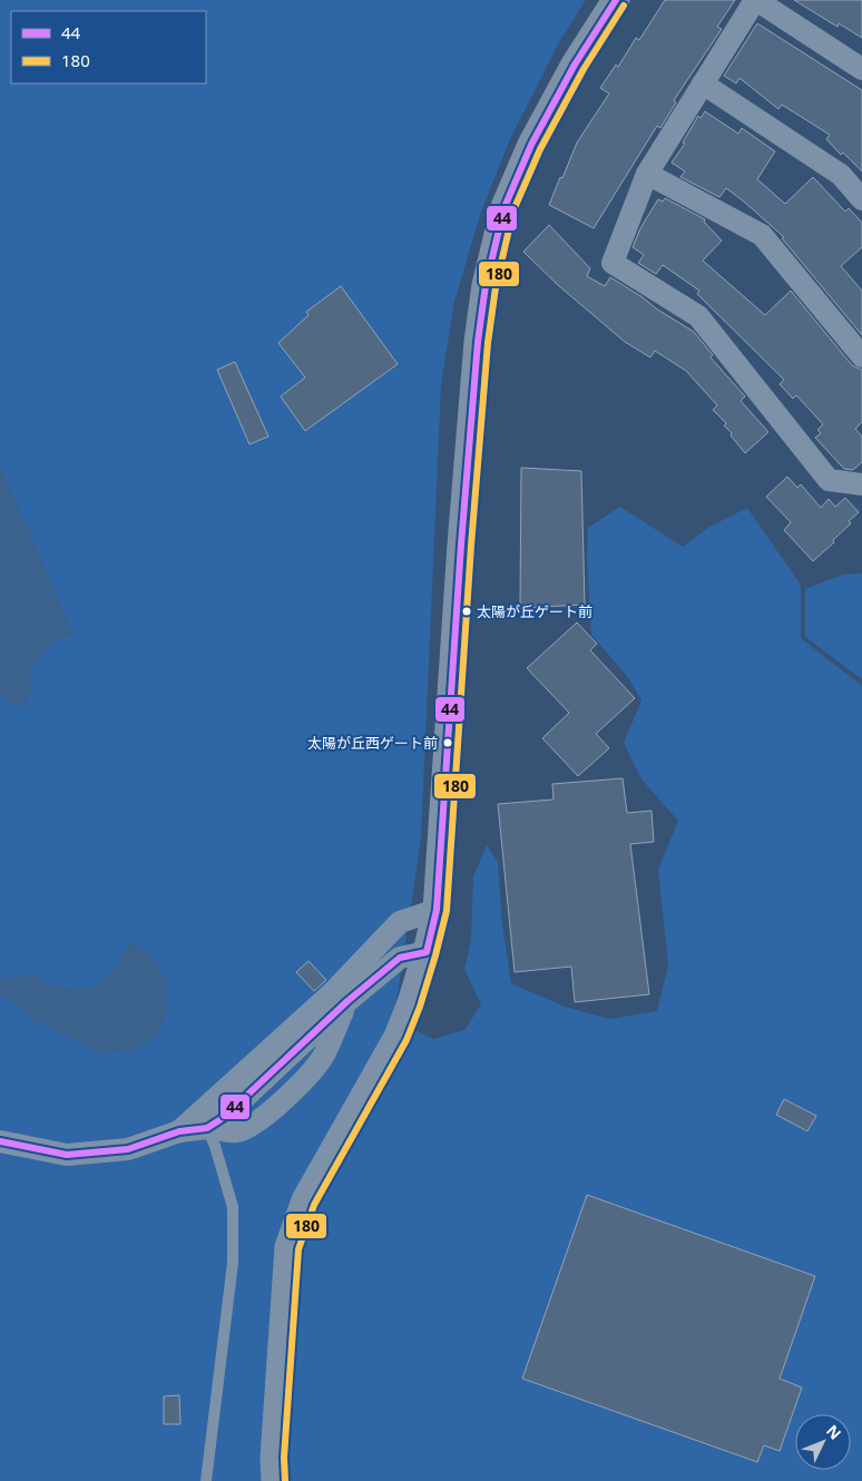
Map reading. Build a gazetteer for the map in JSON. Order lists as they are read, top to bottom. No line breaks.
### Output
{"places":["太陽が丘ゲート前","太陽が丘西ゲート前"],"lines":["transit line 44","transit line 180"],"legend":["44","180"],"north":"top right"}
